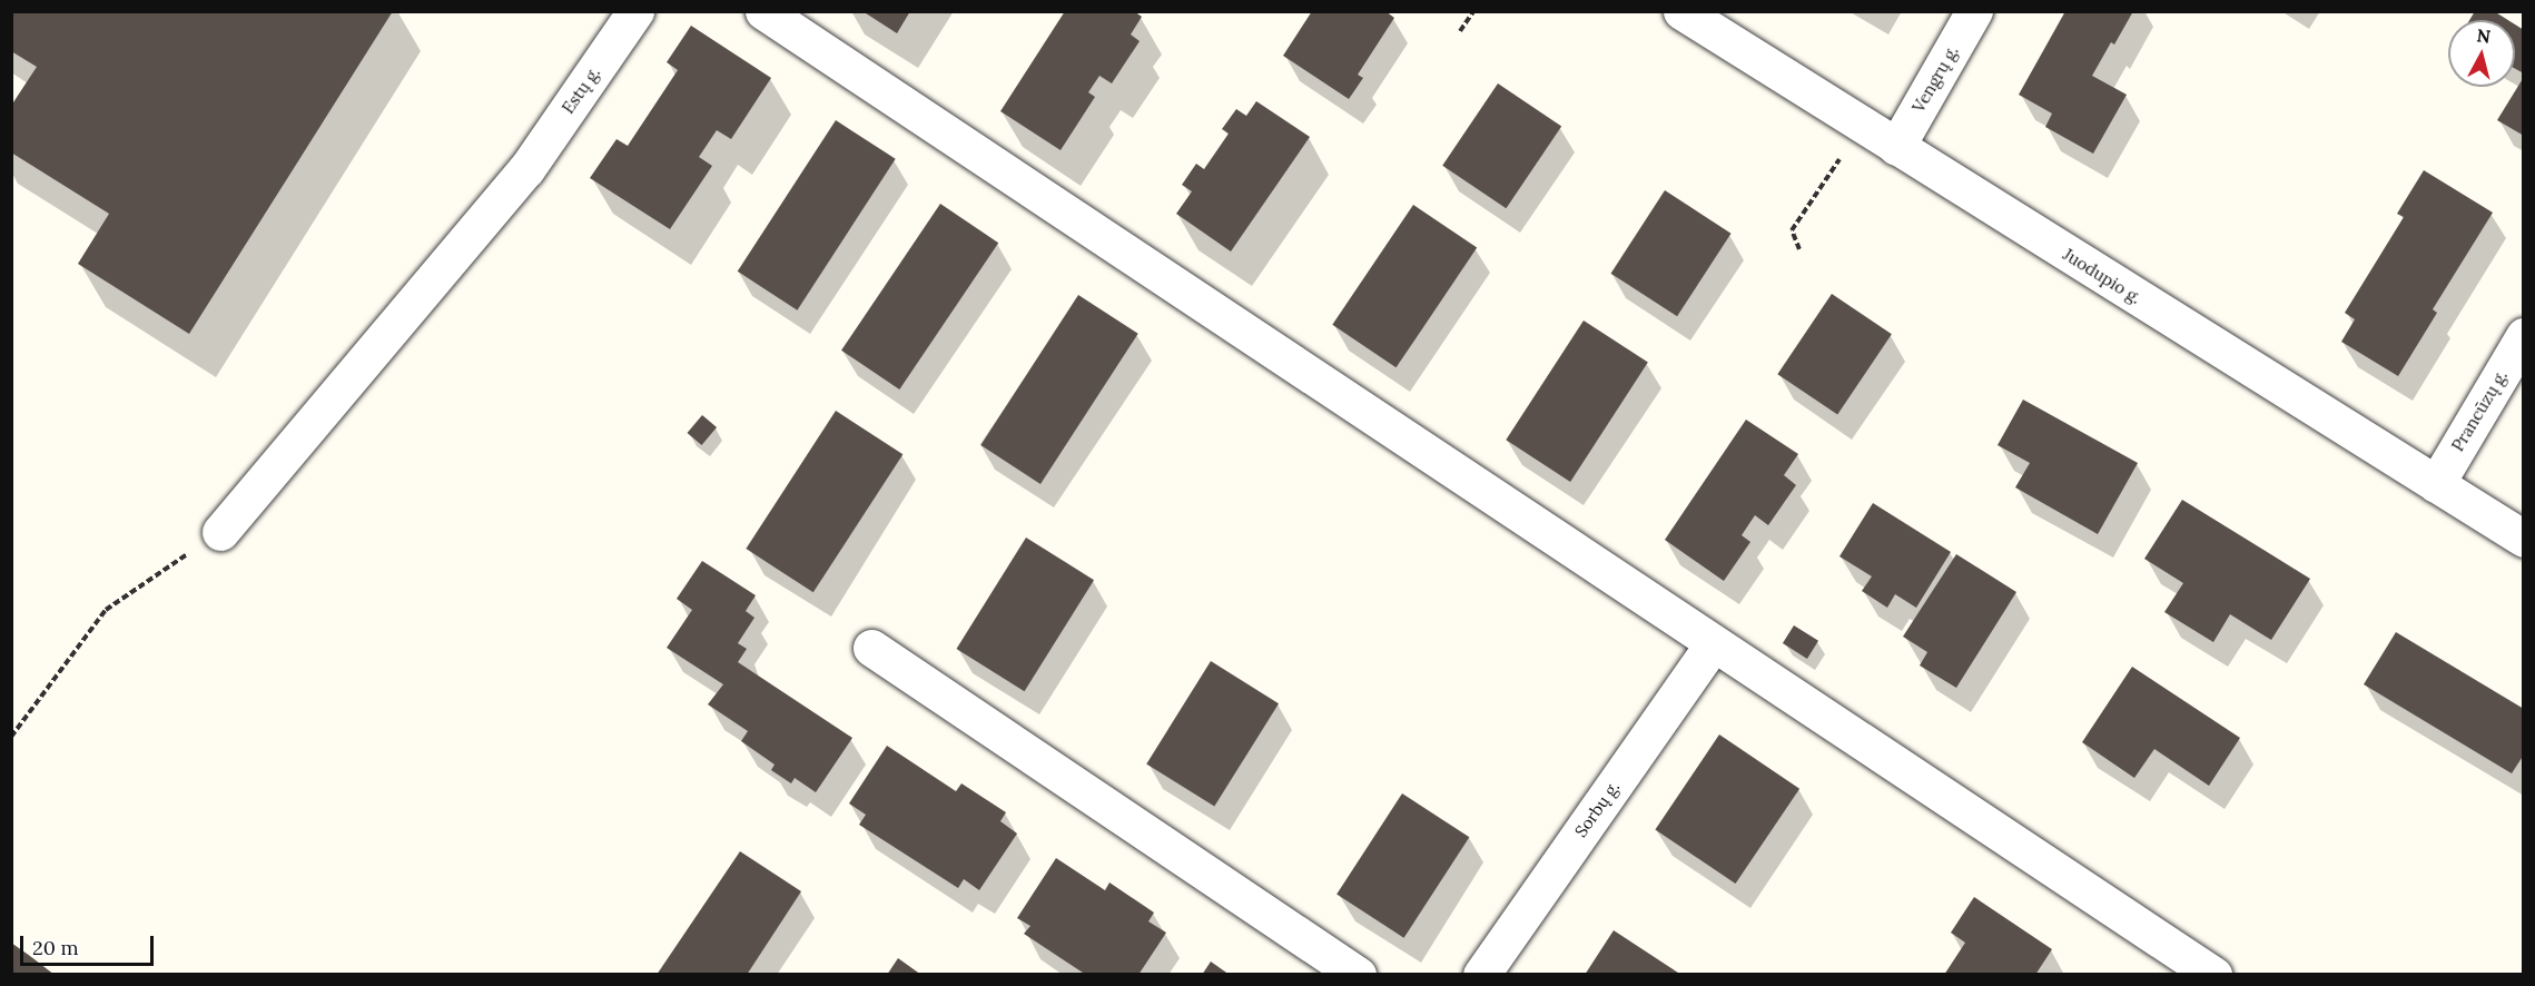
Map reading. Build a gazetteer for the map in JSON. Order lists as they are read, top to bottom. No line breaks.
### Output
{"streets":{"street":["Vengrų g.","Estų g.","Juodupio g.","Prancūzų g.","Sorbų g."]},"crossings":[["Vengrų g.","Juodupio g."],["Juodupio g.","Prancūzų g."]],"scale_bar":"20 m","north":"top"}
